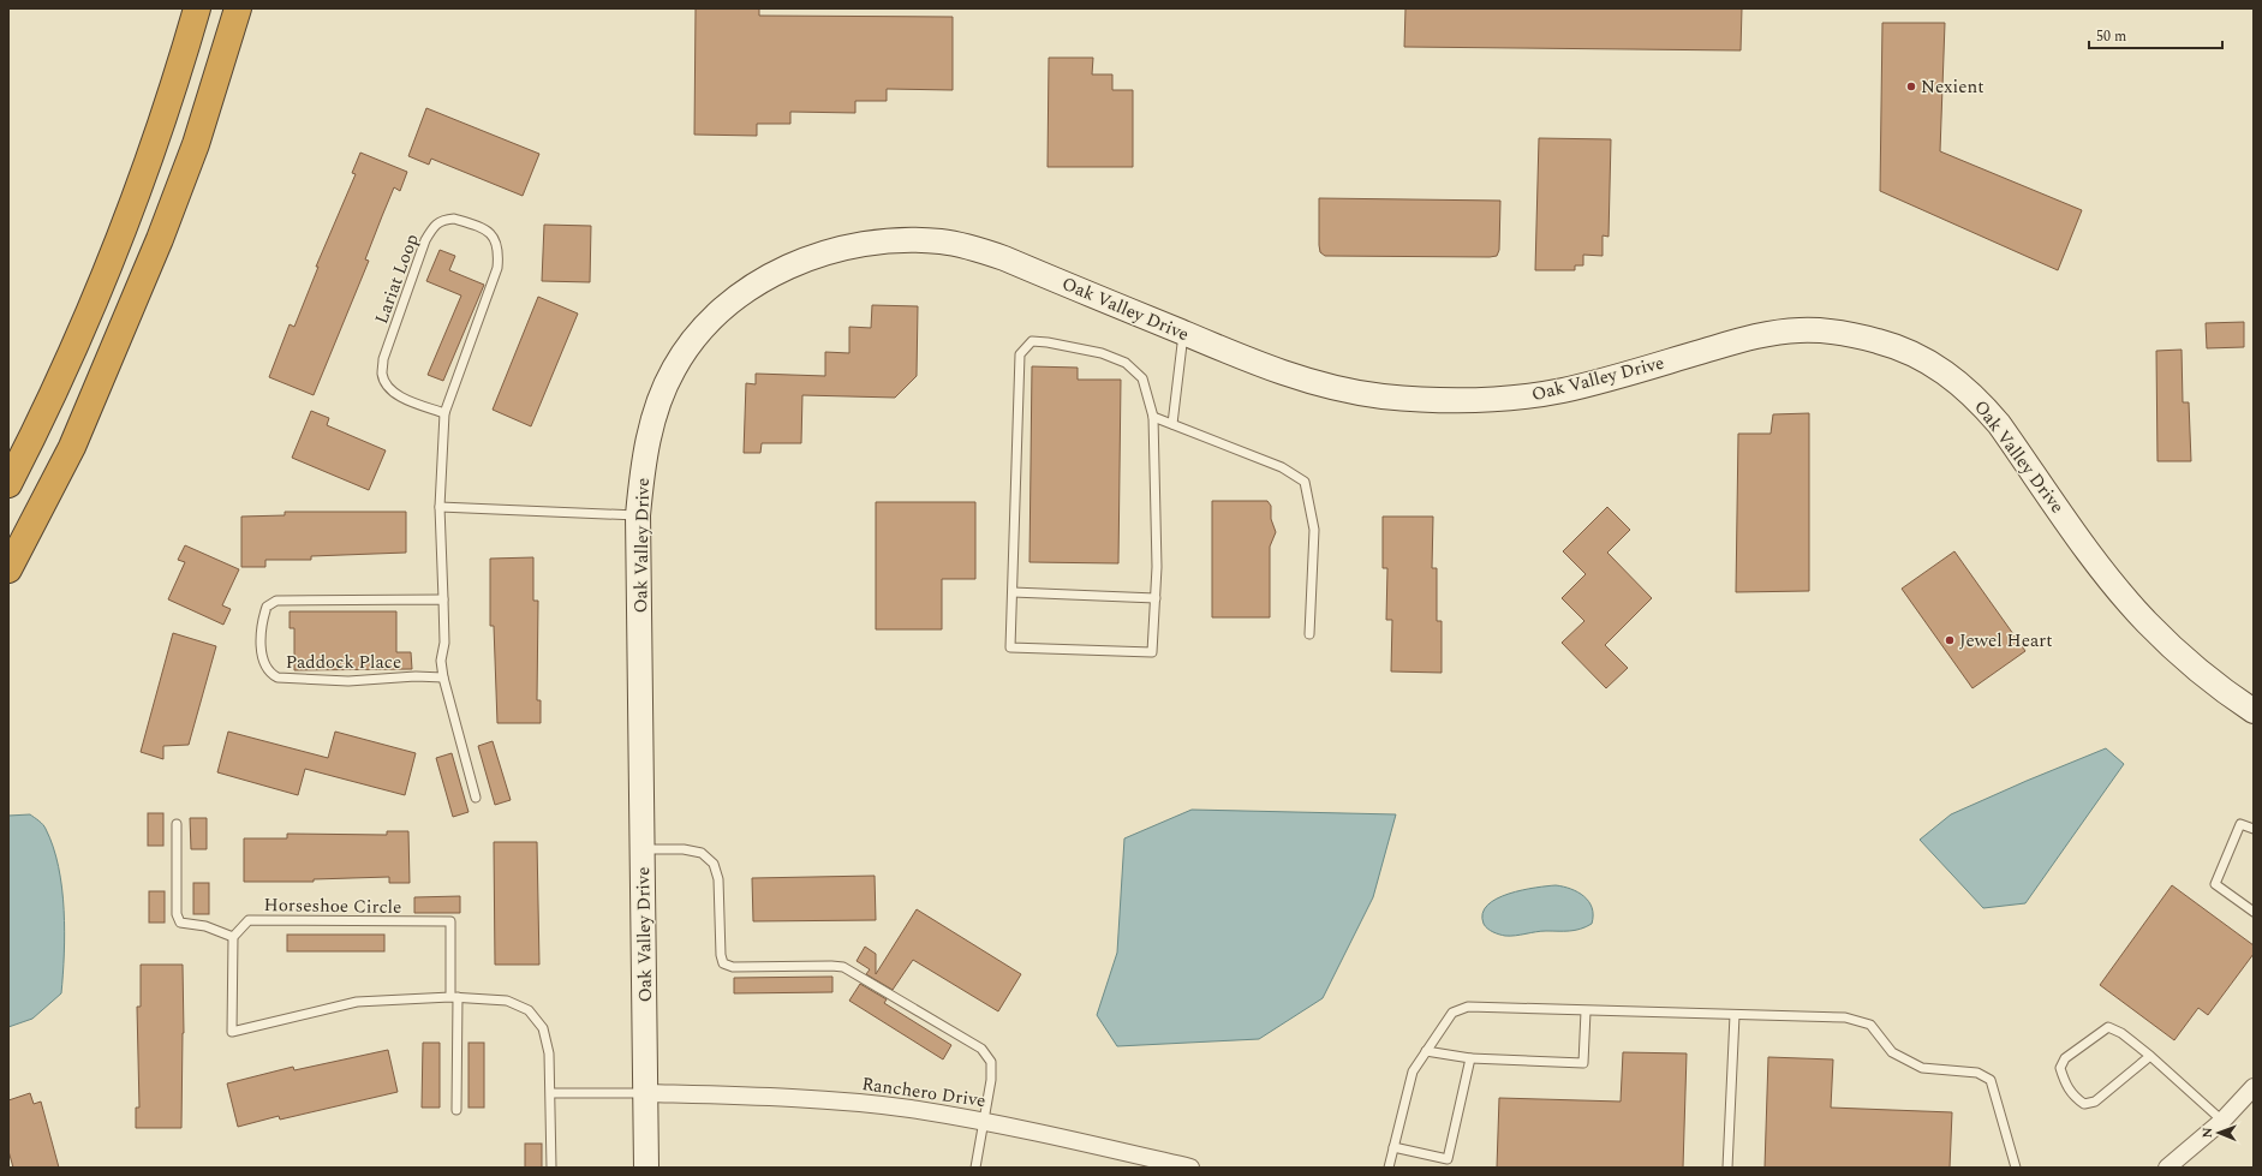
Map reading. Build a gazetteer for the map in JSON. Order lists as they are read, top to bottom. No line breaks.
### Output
{"streets":{"street":["Oak Valley Drive","Ranchero Drive"],"lane":["Lariat Loop","Paddock Place","Horseshoe Circle"]},"crossings":[["Oak Valley Drive","Ranchero Drive"]],"places":["Nexient","Jewel Heart"],"scale_bar":"50 m","north":"left"}
